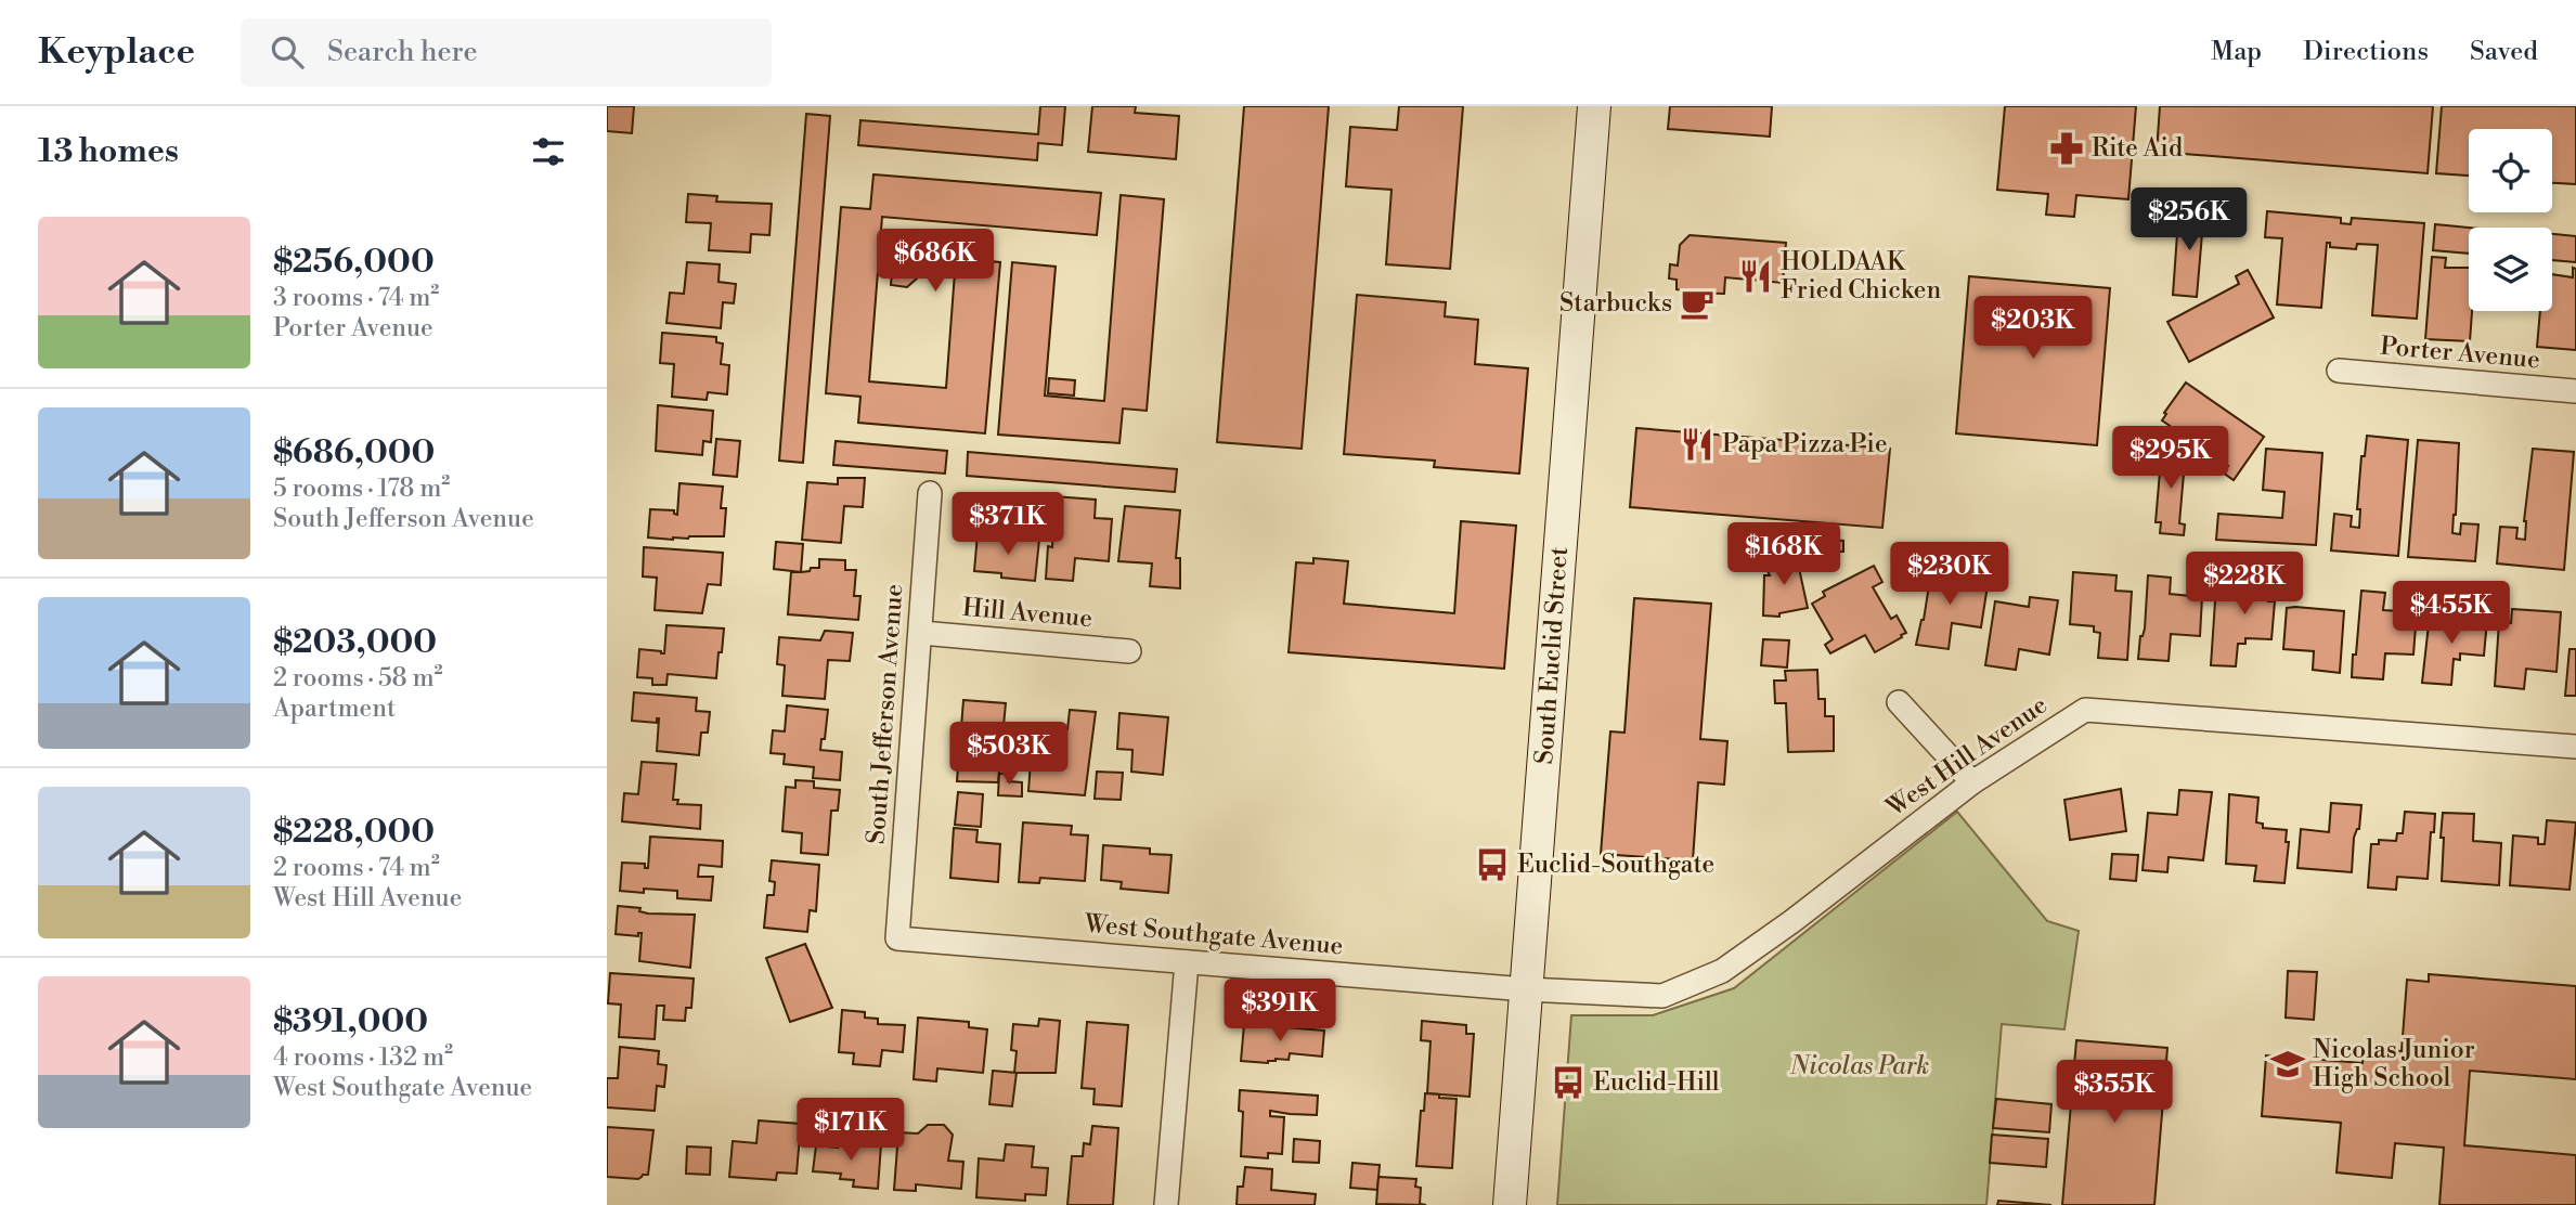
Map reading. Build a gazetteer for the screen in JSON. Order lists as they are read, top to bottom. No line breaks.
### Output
{"streets":{"main road":["South Euclid Street"],"street":["Porter Avenue","Hill Avenue","South Jefferson Avenue","West Hill Avenue","West Southgate Avenue"]},"crossings":[["Hill Avenue","South Jefferson Avenue"],["South Euclid Street","West Hill Avenue"],["South Euclid Street","West Southgate Avenue"],["South Jefferson Avenue","West Southgate Avenue"],["West Hill Avenue","West Southgate Avenue"]],"parks":["Nicolas Park"],"places":{"pharmacy":["Rite Aid"],"restaurant":["HOLDAAK Fried Chicken","Papa Pizza Pie"],"cafe":["Starbucks"],"bus stop":["Euclid-Southgate","Euclid-Hill"],"school or university":["Nicolas Junior High School"]},"page":{"header":"Keyplace","search":"Search here","nav":["Map","Directions","Saved"],"heading":"13 homes","price":["$256K","$686K","$203K","$295K","$371K","$168K","$230K","$228K","$455K","$503K","$391K","$355K","$171K"],"list":[{"name":"$256,000","note":"3 rooms · 74 m² · Porter Avenue"},{"name":"$686,000","note":"5 rooms · 178 m² · South Jefferson Avenue"},{"name":"$203,000","note":"2 rooms · 58 m² · Apartment"},{"name":"$228,000","note":"2 rooms · 74 m² · West Hill Avenue"},{"name":"$391,000","note":"4 rooms · 132 m² · West Southgate Avenue"}]}}
